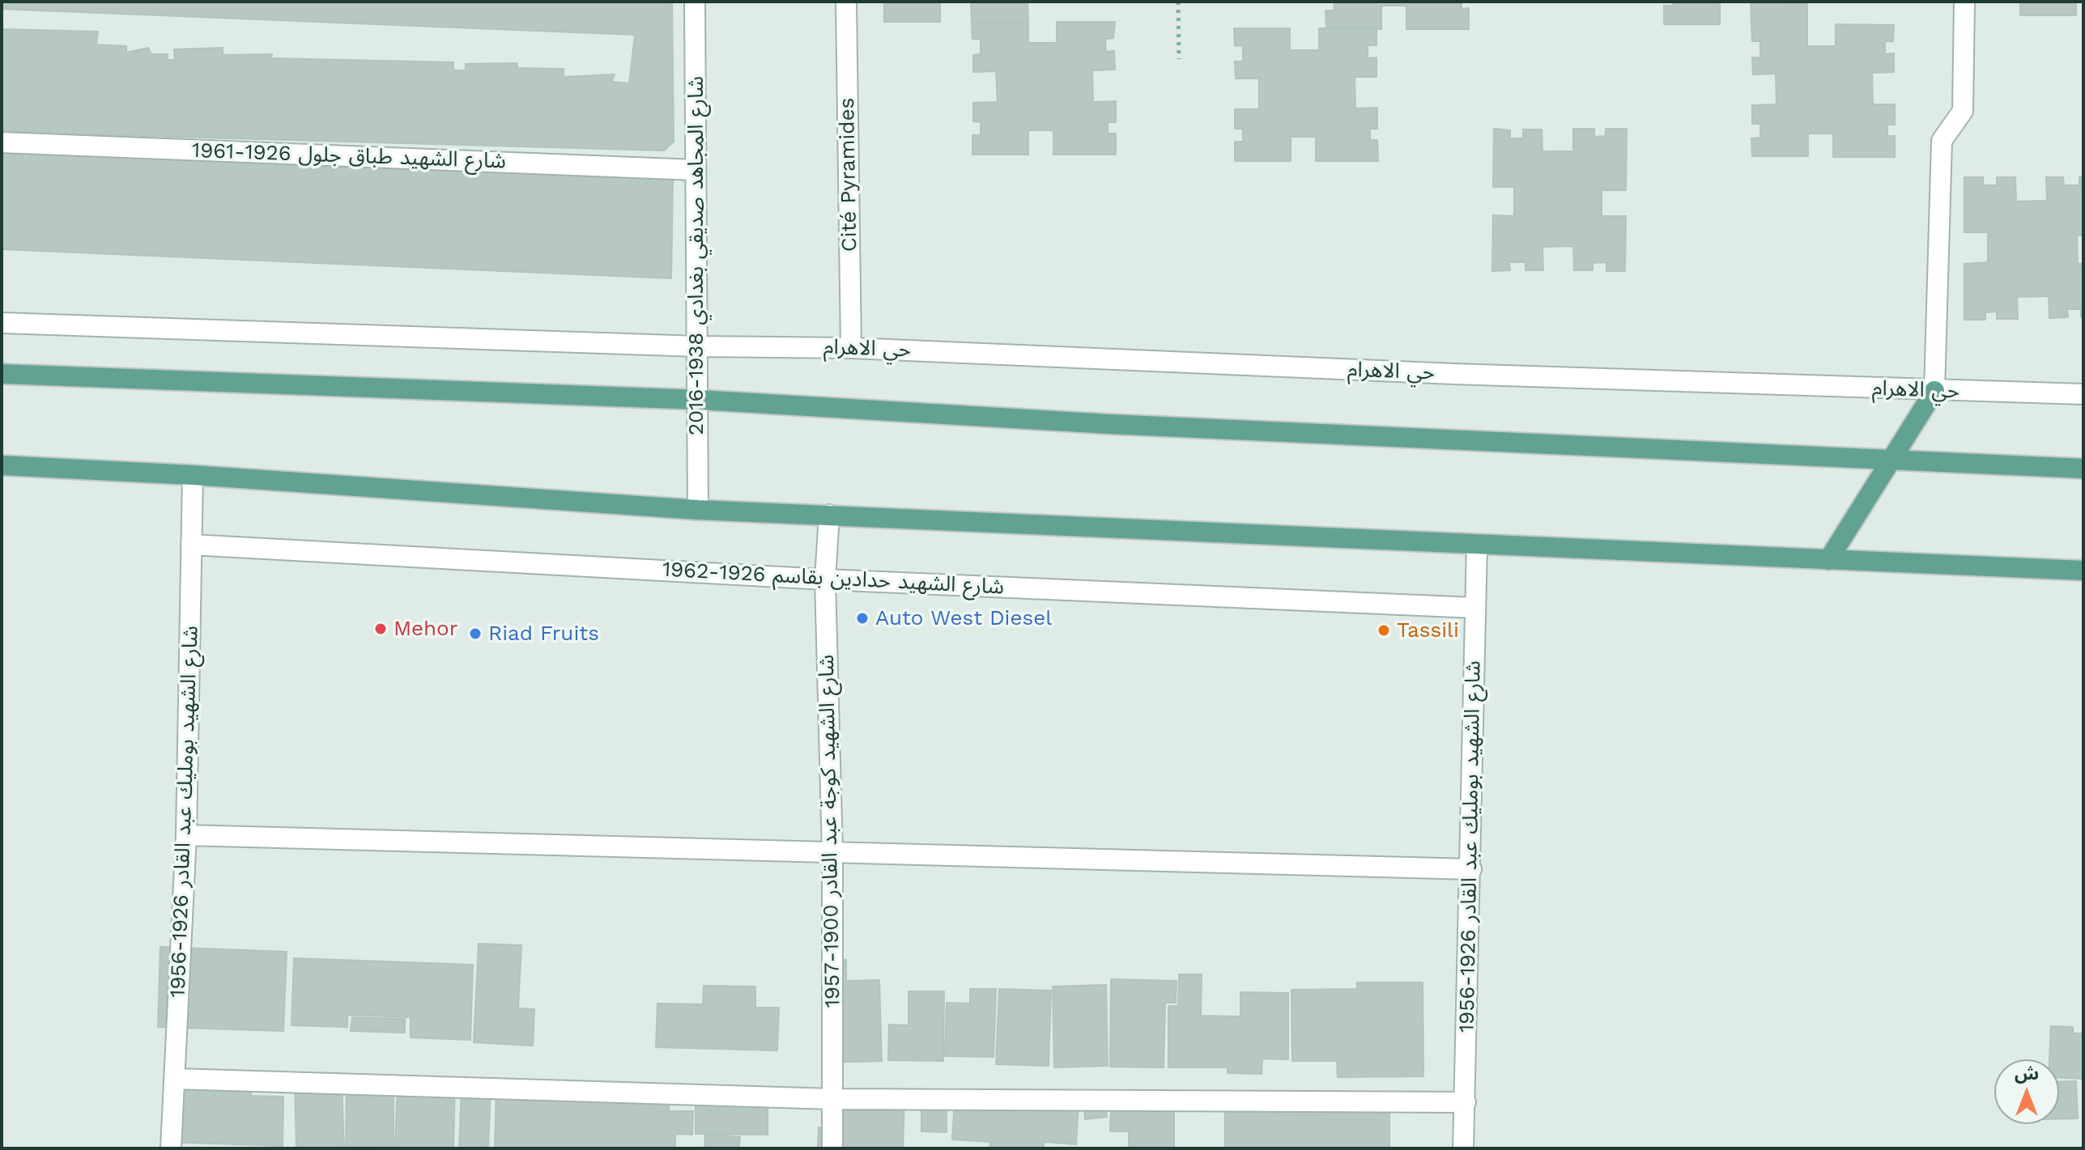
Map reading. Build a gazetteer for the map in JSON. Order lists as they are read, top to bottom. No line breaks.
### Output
{"streets":{"street":["شارع الشهيد طباق جلول 1926-1961","Cité Pyramides","شارع المجاهد صديقي بغدادي 1938-2016","حي الاهرام","شارع الشهيد حدادين بقاسم 1926-1962","شارع الشهيد بومليك عبد القادر 1926-1956","شارع الشهيد كوجة عبد القادر 1900-1957"]},"crossings":[["شارع الشهيد طباق جلول 1926-1961","شارع المجاهد صديقي بغدادي 1938-2016"],["Cité Pyramides","حي الاهرام"],["شارع المجاهد صديقي بغدادي 1938-2016","حي الاهرام"],["شارع الشهيد حدادين بقاسم 1926-1962","شارع الشهيد بومليك عبد القادر 1926-1956"],["شارع الشهيد حدادين بقاسم 1926-1962","شارع الشهيد كوجة عبد القادر 1900-1957"]],"places":["Auto West Diesel","Mehor","Tassili","Riad Fruits"],"north":"top"}
